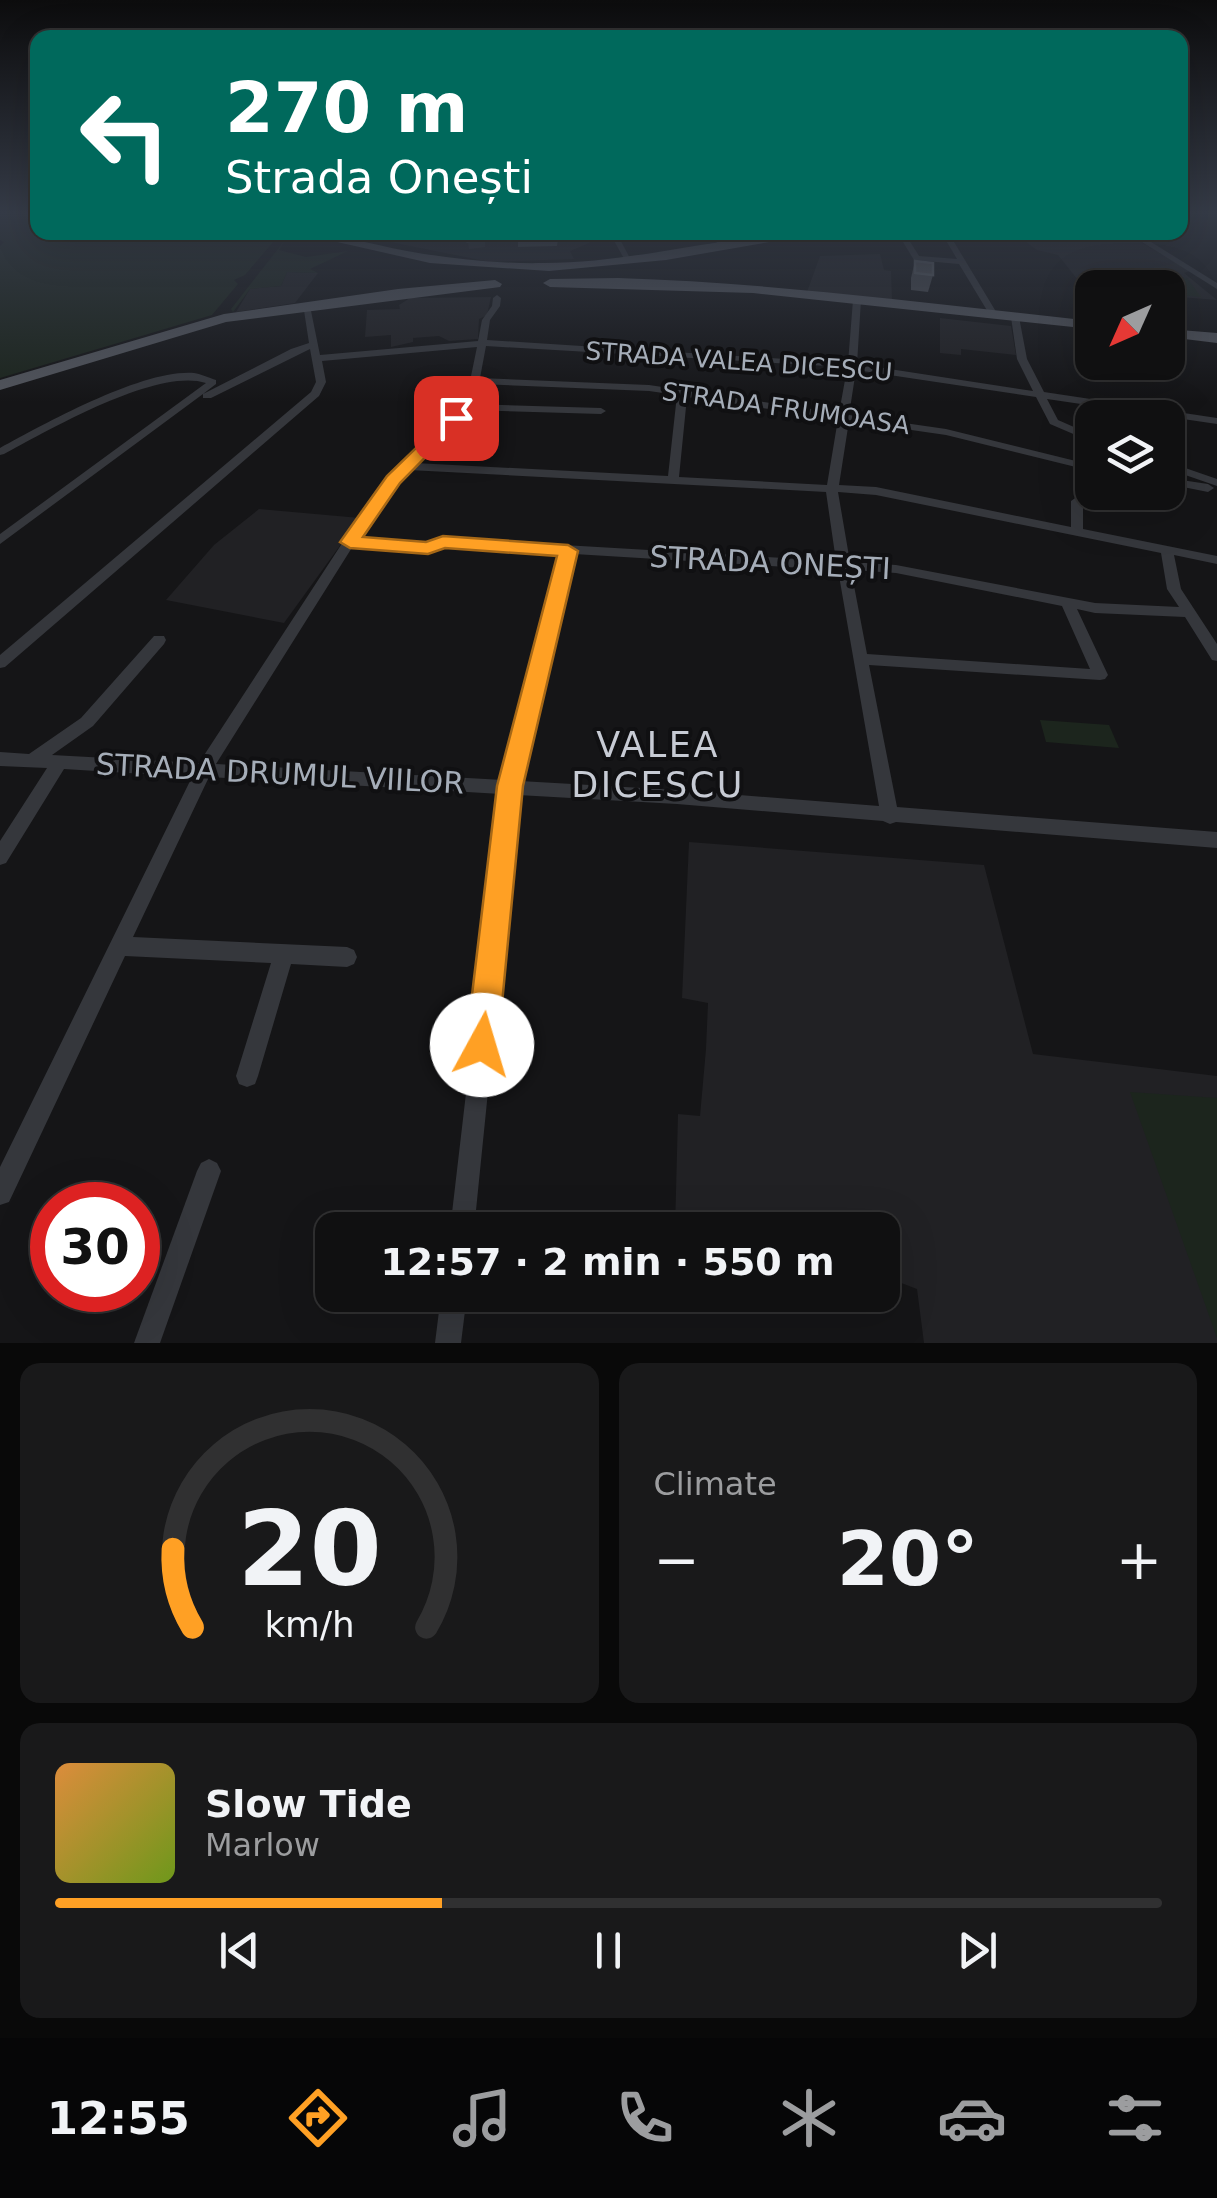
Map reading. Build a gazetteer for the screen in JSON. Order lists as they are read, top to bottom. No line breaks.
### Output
{"streets":{"street":["STRADA VALEA DICESCU","STRADA FRUMOASA","STRADA ONEȘTI","STRADA DRUMUL VIILOR"]},"districts":["VALEA DICESCU"],"north":"bottom left","page":{"turn":["270 m","Strada Onești"],"limit":"30","trip":"12:57 · 2 min · 550 m","tile":"Climate","heat":["−","20°","+"],"song":["Slow Tide","Marlow"],"tabs":"12:55","gauge":["20","km/h"]}}
